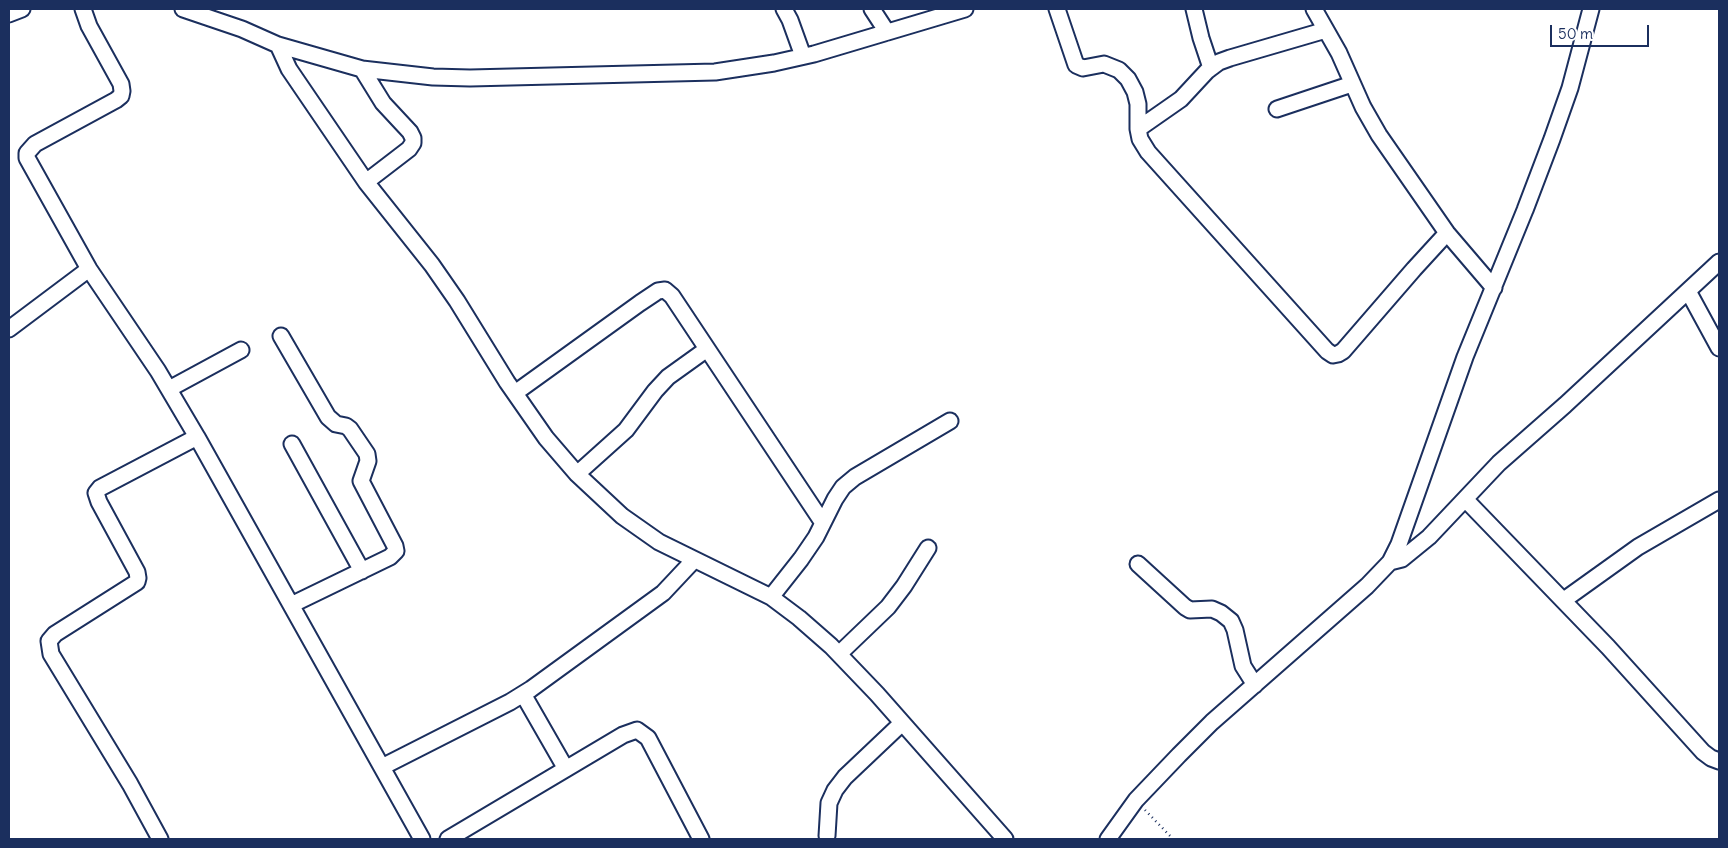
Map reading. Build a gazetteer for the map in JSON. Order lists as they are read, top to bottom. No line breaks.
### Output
{"scale_bar":"50 m"}
